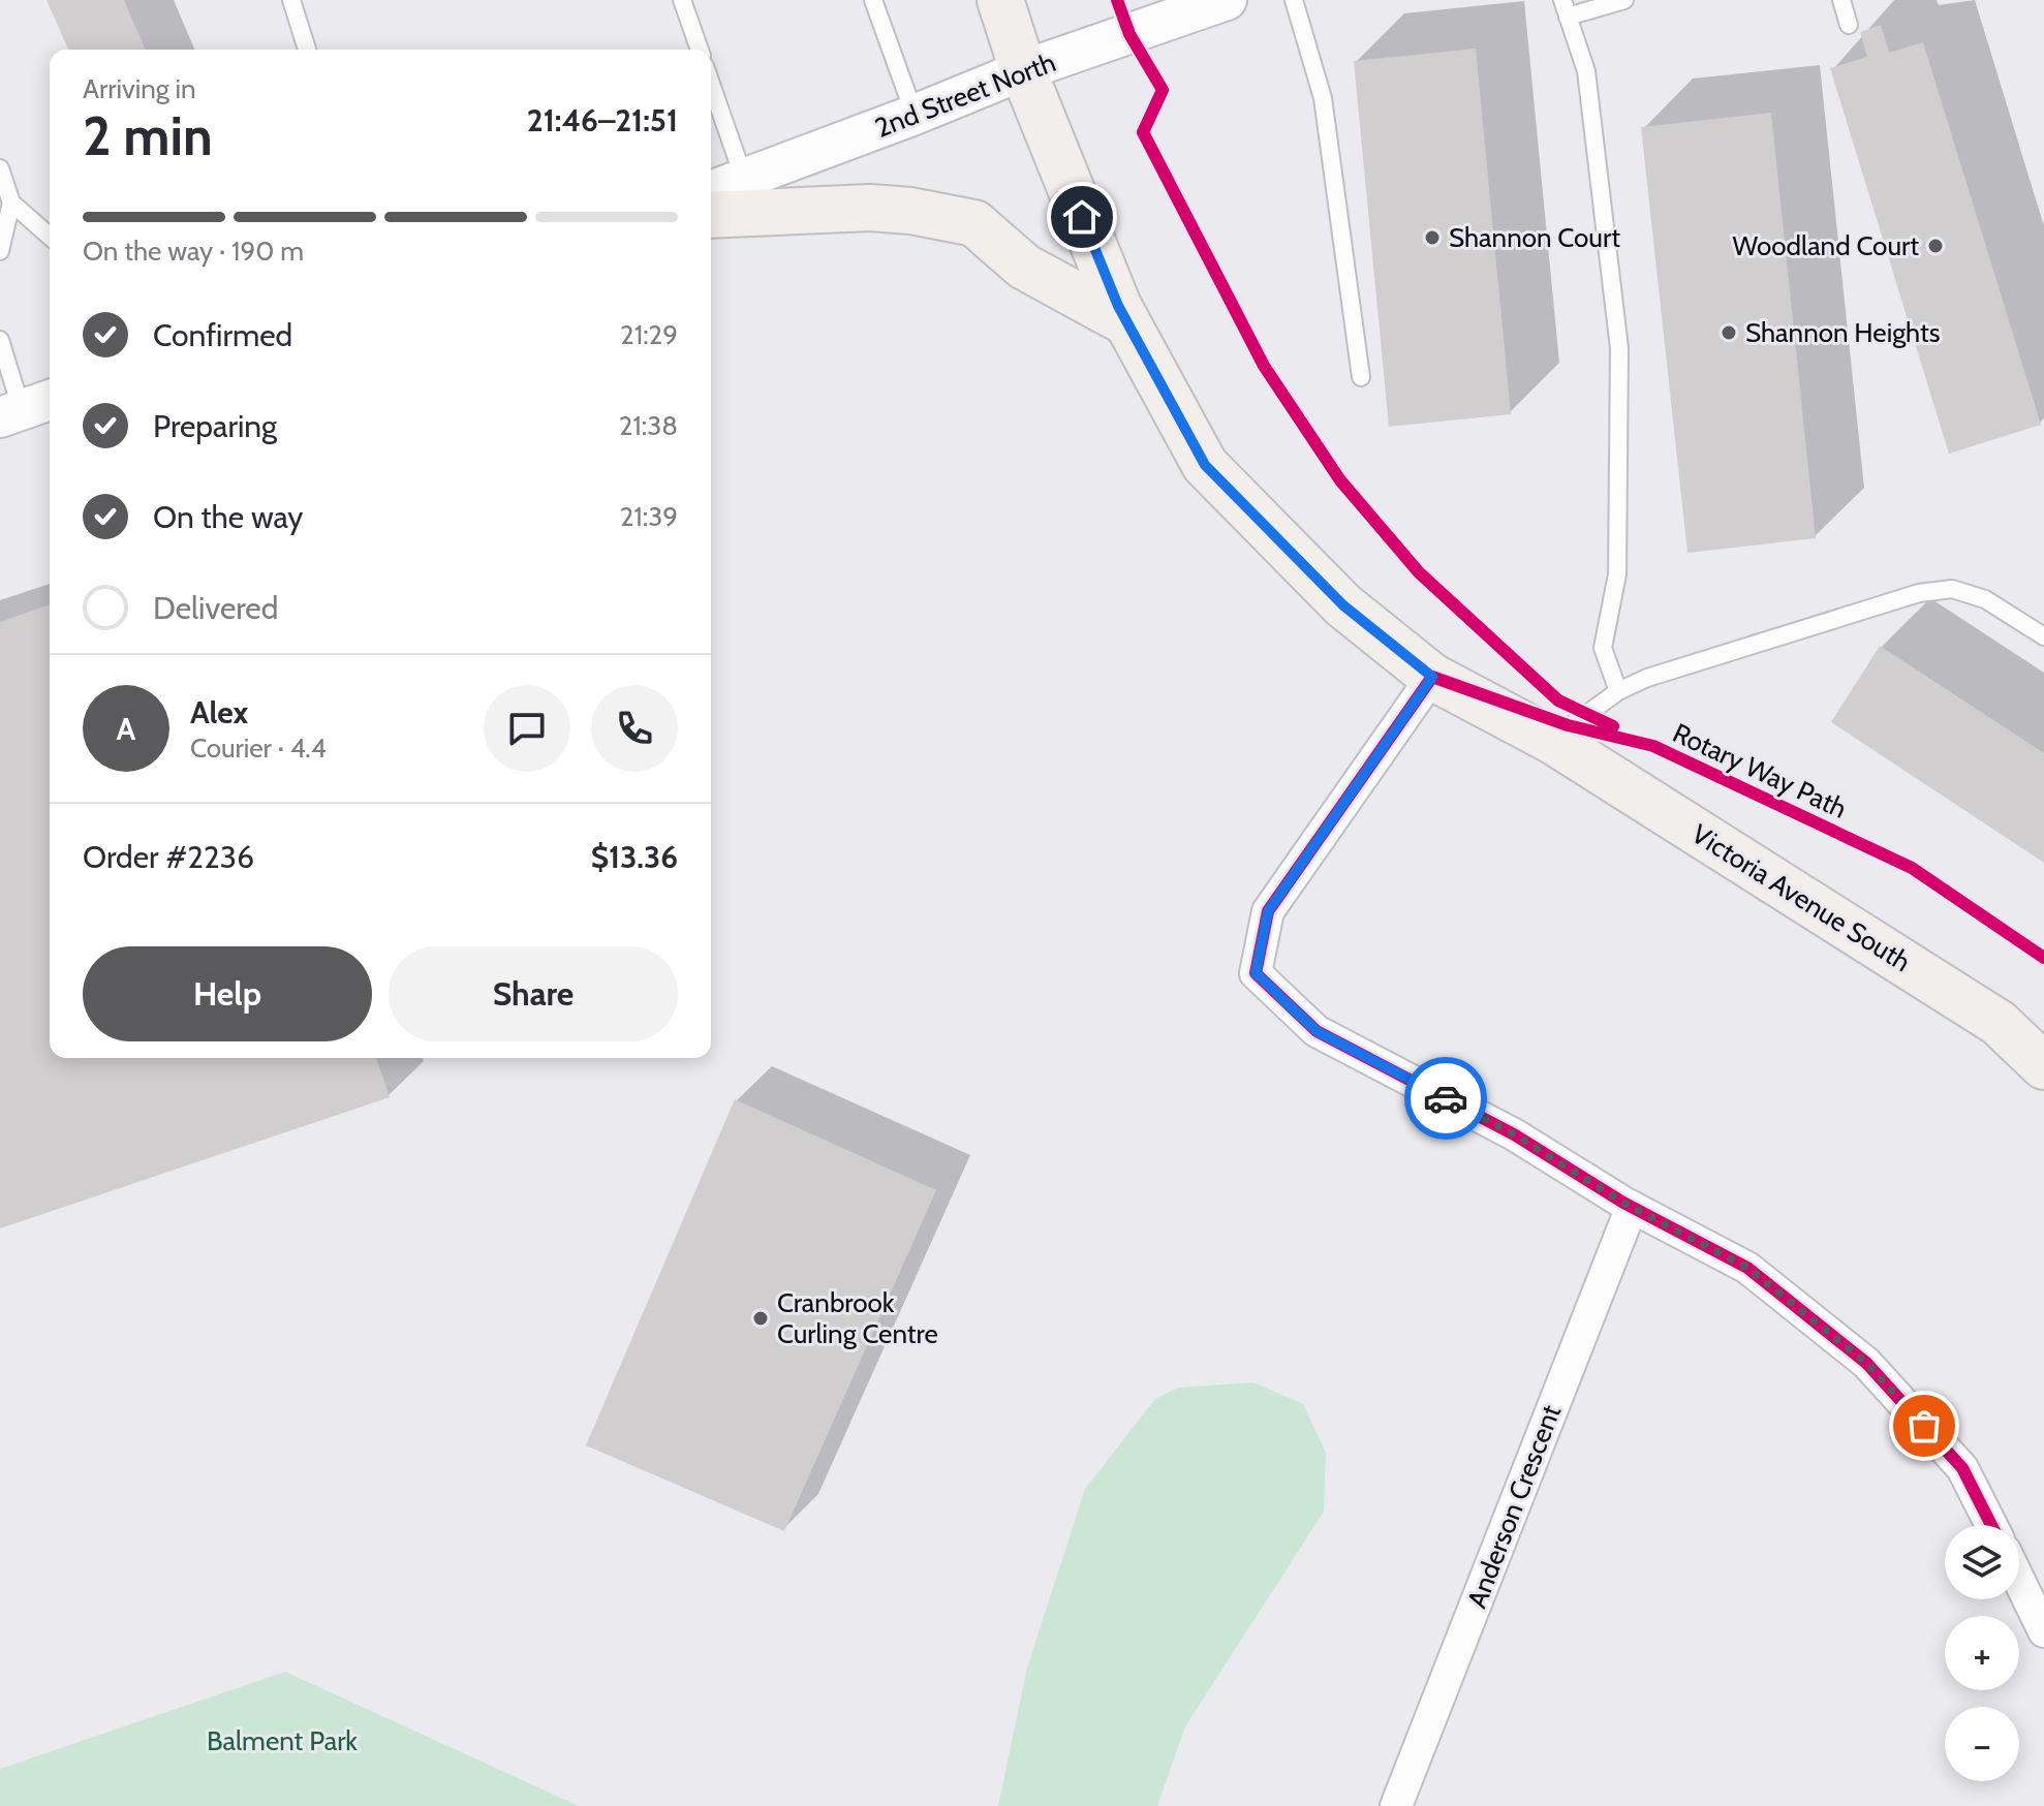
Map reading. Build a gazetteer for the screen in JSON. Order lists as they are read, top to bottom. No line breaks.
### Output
{"streets":{"main road":["Victoria Avenue South"],"street":["2nd Street North","Anderson Crescent"],"cycle path":["Rotary Way Path"]},"crossings":[["2nd Street North","Victoria Avenue South"]],"parks":["Balment Park"],"places":["Shannon Court","Woodland Court","Shannon Heights","Cranbrook Curling Centre"],"page":{"heading":["2 min","Arriving in","21:46–21:51"],"panel":["Alex","Courier · 4.4","Order #2236","$13.36"],"bar":"On the way · 190 m","list":[["Confirmed","21:29"],["Preparing","21:38"],["On the way","21:39"],"Delivered"],"round":"A","buttons":["Help","Share"],"map_buttons":["+","−"]}}
